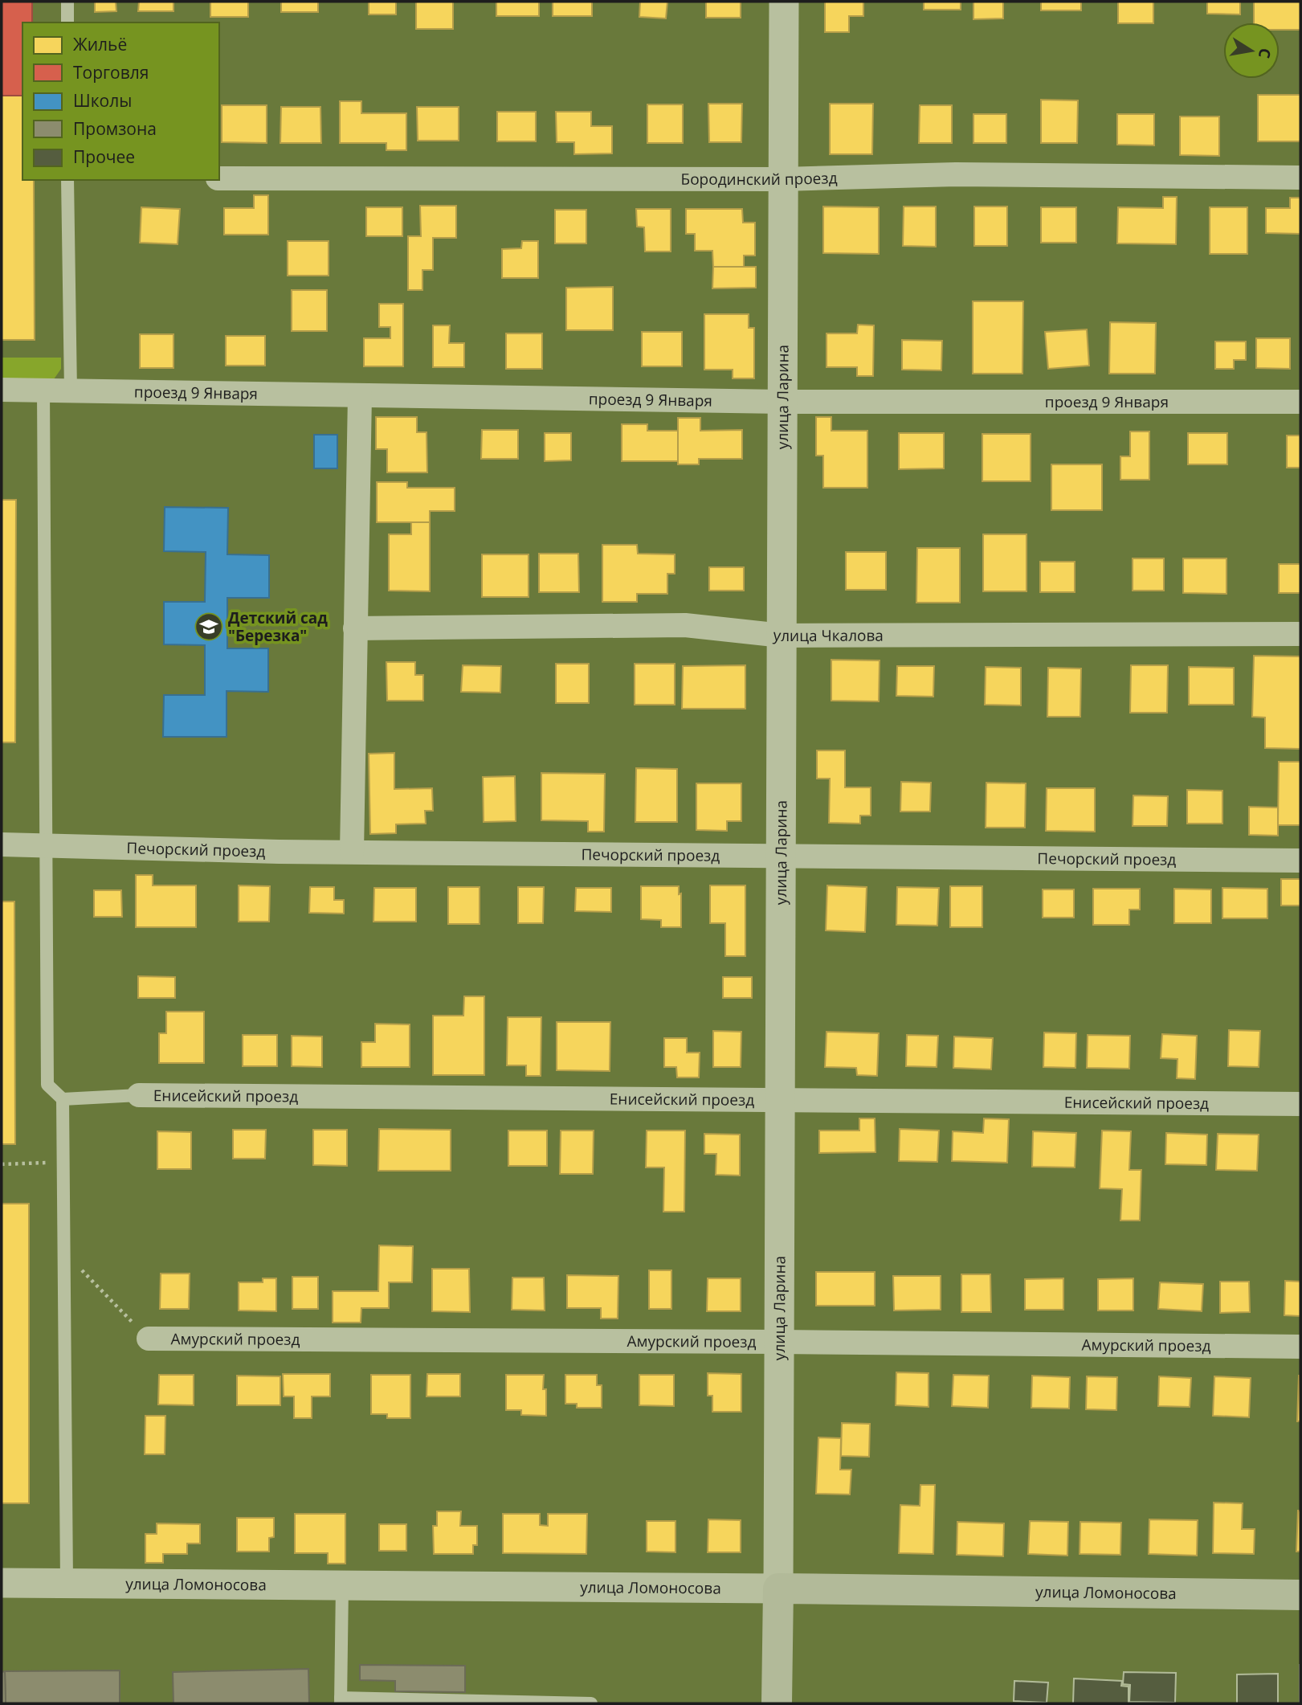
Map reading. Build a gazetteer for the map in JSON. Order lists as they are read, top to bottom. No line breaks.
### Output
{"streets":{"main road":["улица Ларина","улица Ломоносова"],"street":["Бородинский проезд","проезд 9 Января","улица Чкалова","Печорский проезд","Енисейский проезд","Амурский проезд"]},"crossings":[["Бородинский проезд","улица Ларина"],["проезд 9 Января","улица Ларина"],["улица Ларина","улица Чкалова"],["улица Ларина","Печорский проезд"],["улица Ларина","Енисейский проезд"],["улица Ларина","Амурский проезд"],["улица Ларина","улица Ломоносова"]],"places":{"school or university":["Детский сад \"Березка\""]},"legend":["Жильё","Торговля","Школы","Промзона","Прочее"],"north":"right"}
